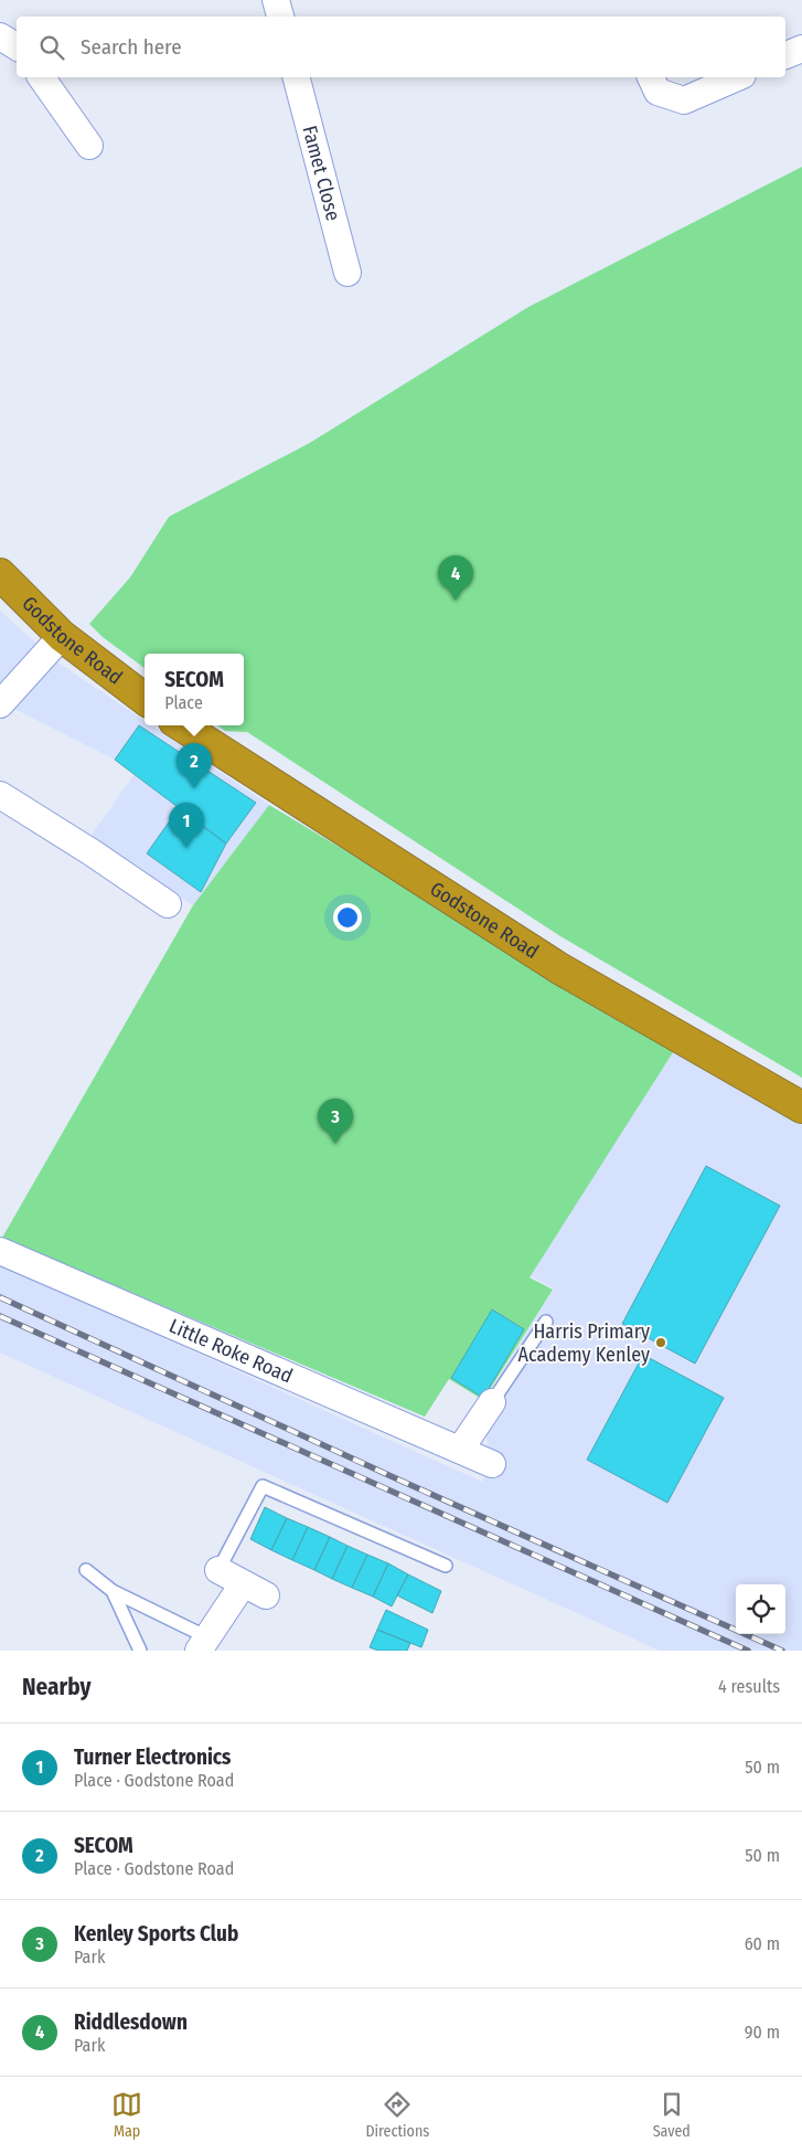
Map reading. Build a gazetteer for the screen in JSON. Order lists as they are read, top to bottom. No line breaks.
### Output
{"streets":{"highway":["Godstone Road"],"street":["Famet Close","Little Roke Road"]},"places":["Harris Primary Academy Kenley"],"page":{"search":"Search here","pins":["4","2","1","3"],"popup":["SECOM","Place"],"heading":["Nearby","4 results"],"list":[{"mark":"1","name":"Turner Electronics","note":"Place · Godstone Road","value":"50 m"},{"mark":"2","name":"SECOM","note":"Place · Godstone Road","value":"50 m"},{"mark":"3","name":"Kenley Sports Club","note":"Park","value":"60 m"},{"mark":"4","name":"Riddlesdown","note":"Park","value":"90 m"}],"nav":["Map","Directions","Saved"]}}
